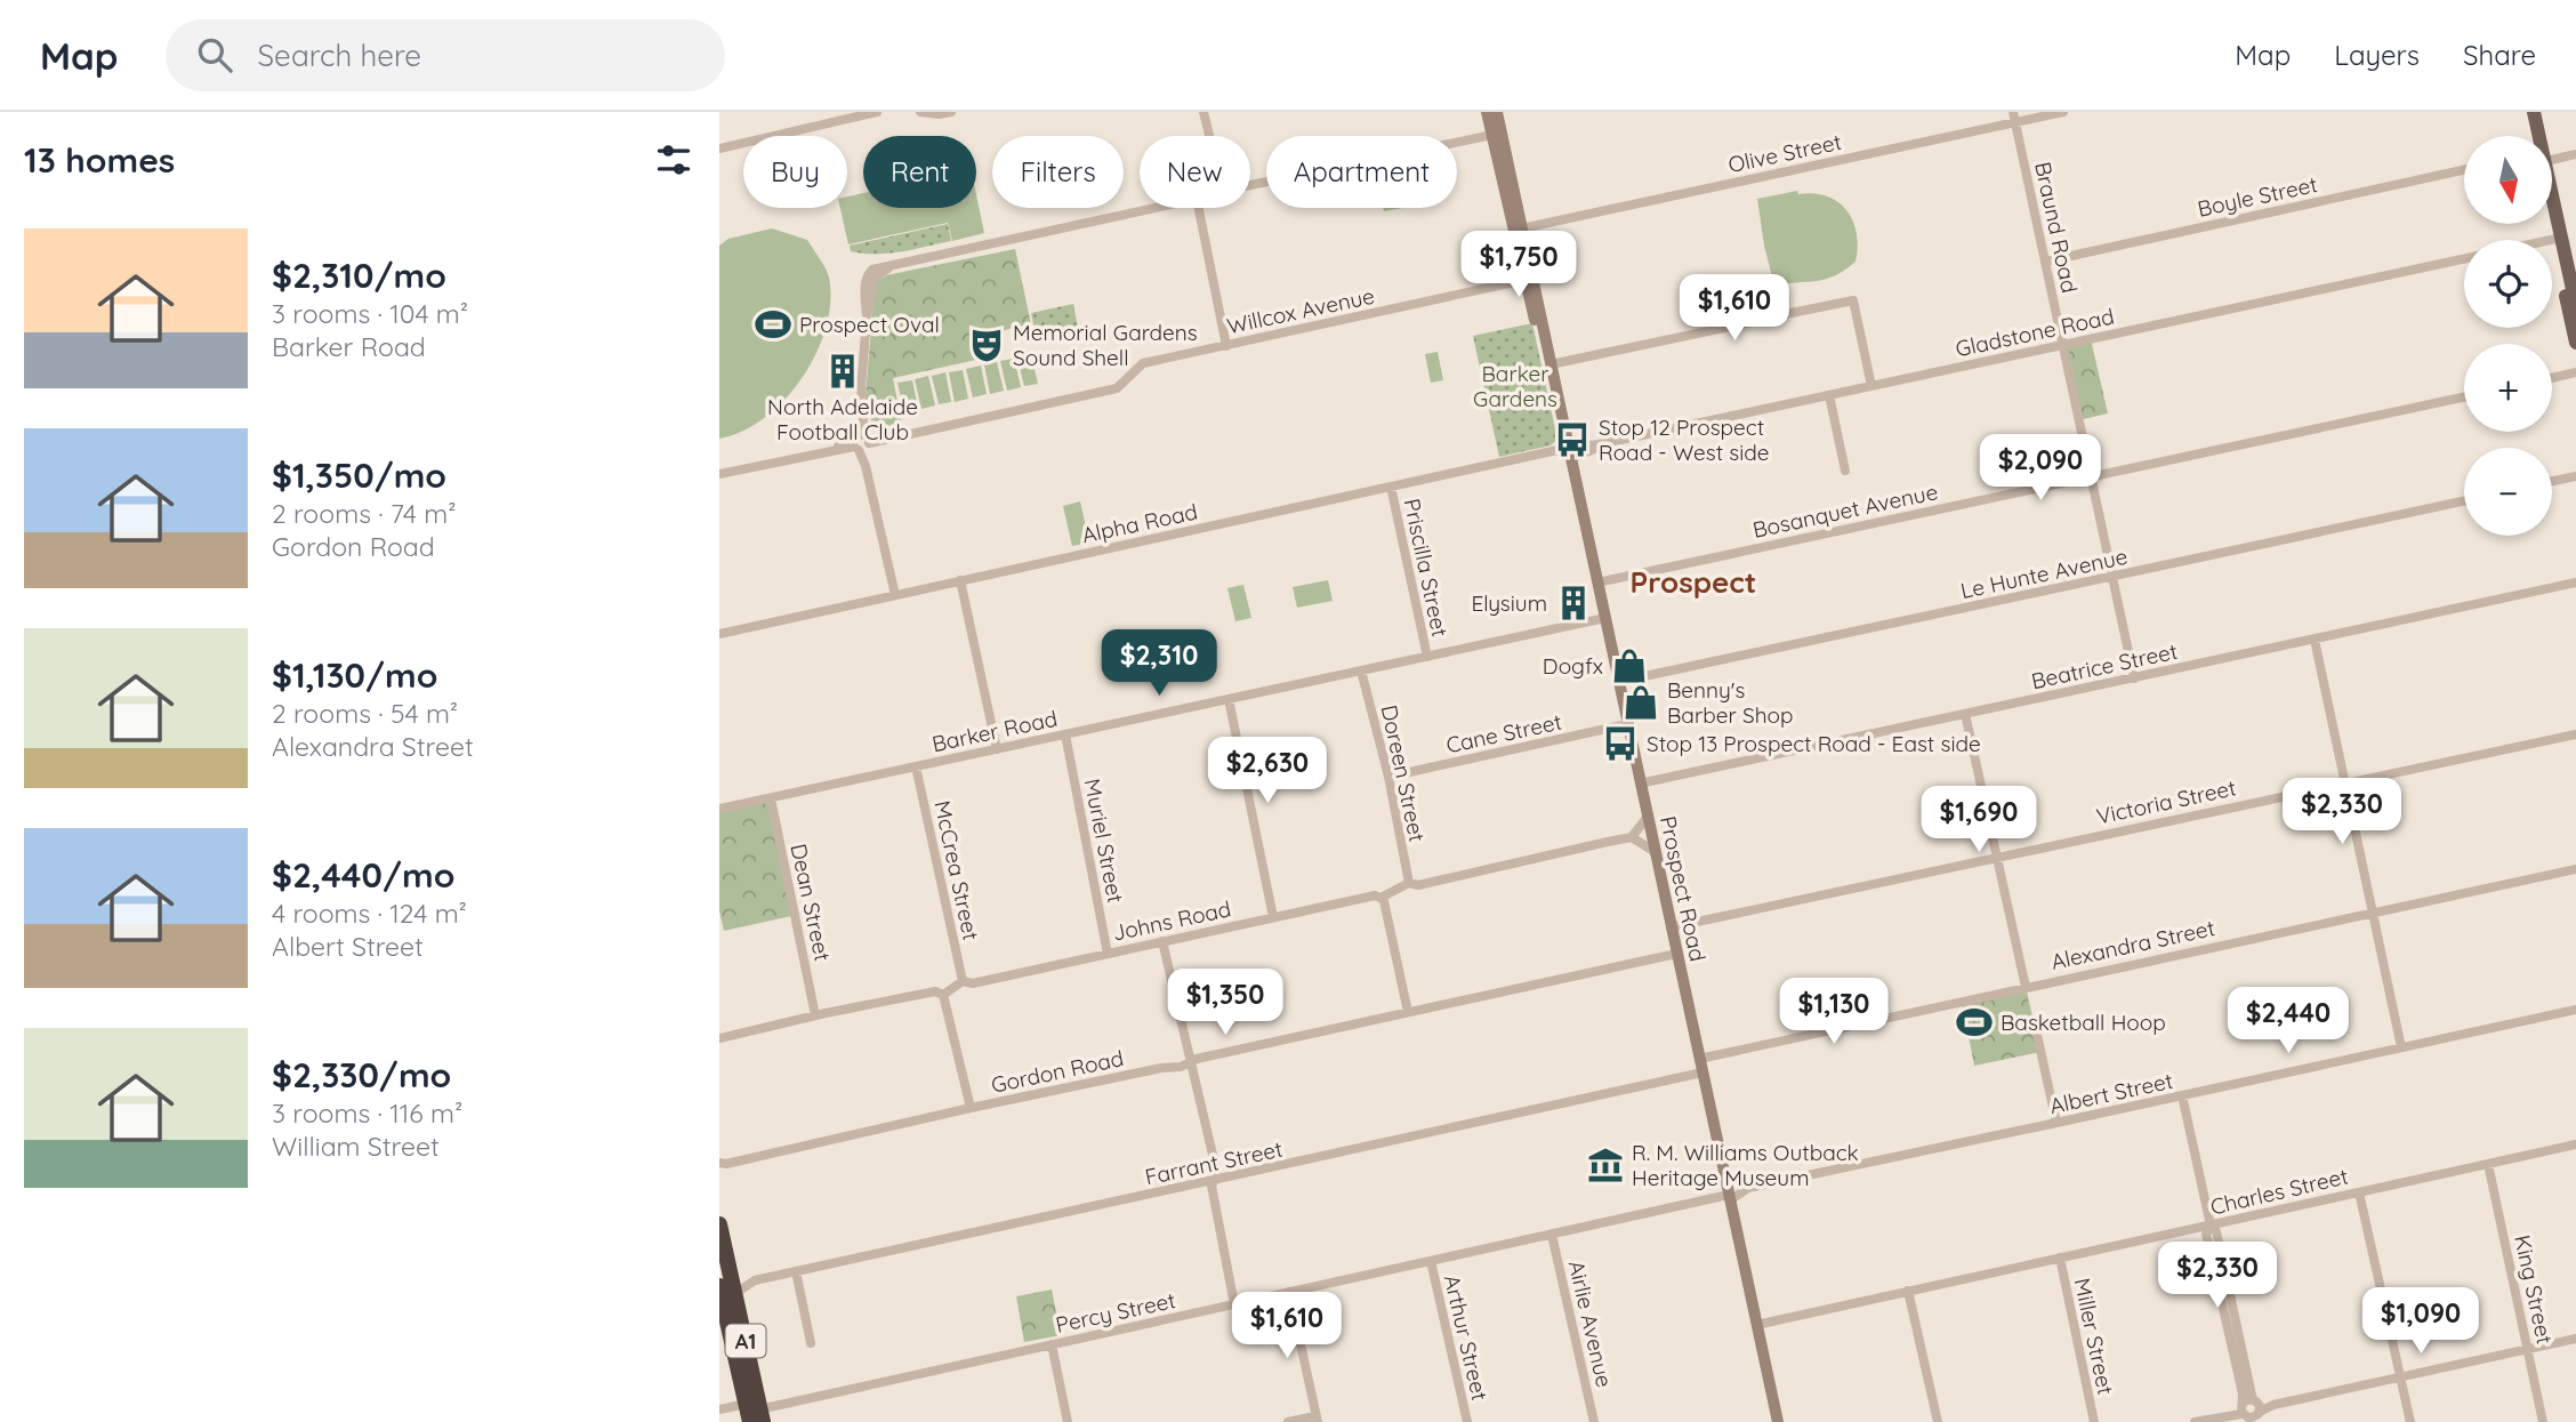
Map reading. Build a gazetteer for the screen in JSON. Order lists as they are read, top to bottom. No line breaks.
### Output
{"streets":{"highway":["A1"],"main road":["Prospect Road"],"street":["Olive Street","Boyle Street","Braund Road","Willcox Avenue","Gladstone Road","Bosanquet Avenue","Alpha Road","Priscilla Street","Le Hunte Avenue","Beatrice Street","Barker Road","Cane Street","Doreen Street","Victoria Street","Muriel Street","McCrea Street","Dean Street","Johns Road","Alexandra Street","Gordon Road","Albert Street","Farrant Street","Charles Street","King Street","Percy Street","Airlie Avenue","Miller Street","Arthur Street"]},"crossings":[["Olive Street","Braund Road"],["Olive Street","Prospect Road"],["Boyle Street","Braund Road"],["Braund Road","Gladstone Road"],["Braund Road","Bosanquet Avenue"],["Braund Road","Le Hunte Avenue"],["Braund Road","Beatrice Street"],["Willcox Avenue","Prospect Road"],["Gladstone Road","Alpha Road"],["Gladstone Road","Prospect Road"],["Bosanquet Avenue","Prospect Road"],["Alpha Road","Priscilla Street"],["Alpha Road","Prospect Road"],["Priscilla Street","Barker Road"],["Le Hunte Avenue","Prospect Road"],["Beatrice Street","Prospect Road"],["Barker Road","Doreen Street"],["Barker Road","Muriel Street"],["Barker Road","McCrea Street"],["Barker Road","Prospect Road"],["Barker Road","Dean Street"],["Cane Street","Doreen Street"],["Cane Street","Prospect Road"],["Doreen Street","Johns Road"],["Victoria Street","Prospect Road"],["Muriel Street","Johns Road"],["McCrea Street","Johns Road"],["Prospect Road","Alexandra Street"],["Prospect Road","Gordon Road"],["Prospect Road","Albert Street"],["Prospect Road","Farrant Street"],["Prospect Road","Charles Street"],["Prospect Road","Percy Street"],["Alexandra Street","Farrant Street"],["Albert Street","Percy Street"],["Farrant Street","A1"],["Charles Street","King Street"],["Charles Street","Miller Street"],["Percy Street","Airlie Avenue"],["Percy Street","Arthur Street"],["Percy Street","A1"]],"districts":["Prospect"],"parks":["Barker Gardens"],"places":{"sports":["Prospect Oval","Basketball Hoop"],"theatre":["Memorial Gardens Sound Shell"],"building":["North Adelaide Football Club","Elysium"],"bus stop":["Stop 12 Prospect Road - West side","Stop 13 Prospect Road - East side"],"shop":["Dogfx","Benny's Barber Shop"],"museum":["R. M. Williams Outback Heritage Museum"]},"north":"bottom","page":{"header":"Map","search":"Search here","nav":["Map","Layers","Share"],"heading":"13 homes","map_buttons":["+","−"],"chip":["Buy","Rent","Filters","New","Apartment"],"list":[{"name":"$2,310/mo","note":"3 rooms · 104 m² · Barker Road"},{"name":"$1,350/mo","note":"2 rooms · 74 m² · Gordon Road"},{"name":"$1,130/mo","note":"2 rooms · 54 m² · Alexandra Street"},{"name":"$2,440/mo","note":"4 rooms · 124 m² · Albert Street"},{"name":"$2,330/mo","note":"3 rooms · 116 m² · William Street"}],"price":["$1,750","$1,610","$2,090","$2,310","$2,630","$2,330","$1,690","$1,350","$1,130","$2,440","$2,330","$1,090","$1,610"]}}
